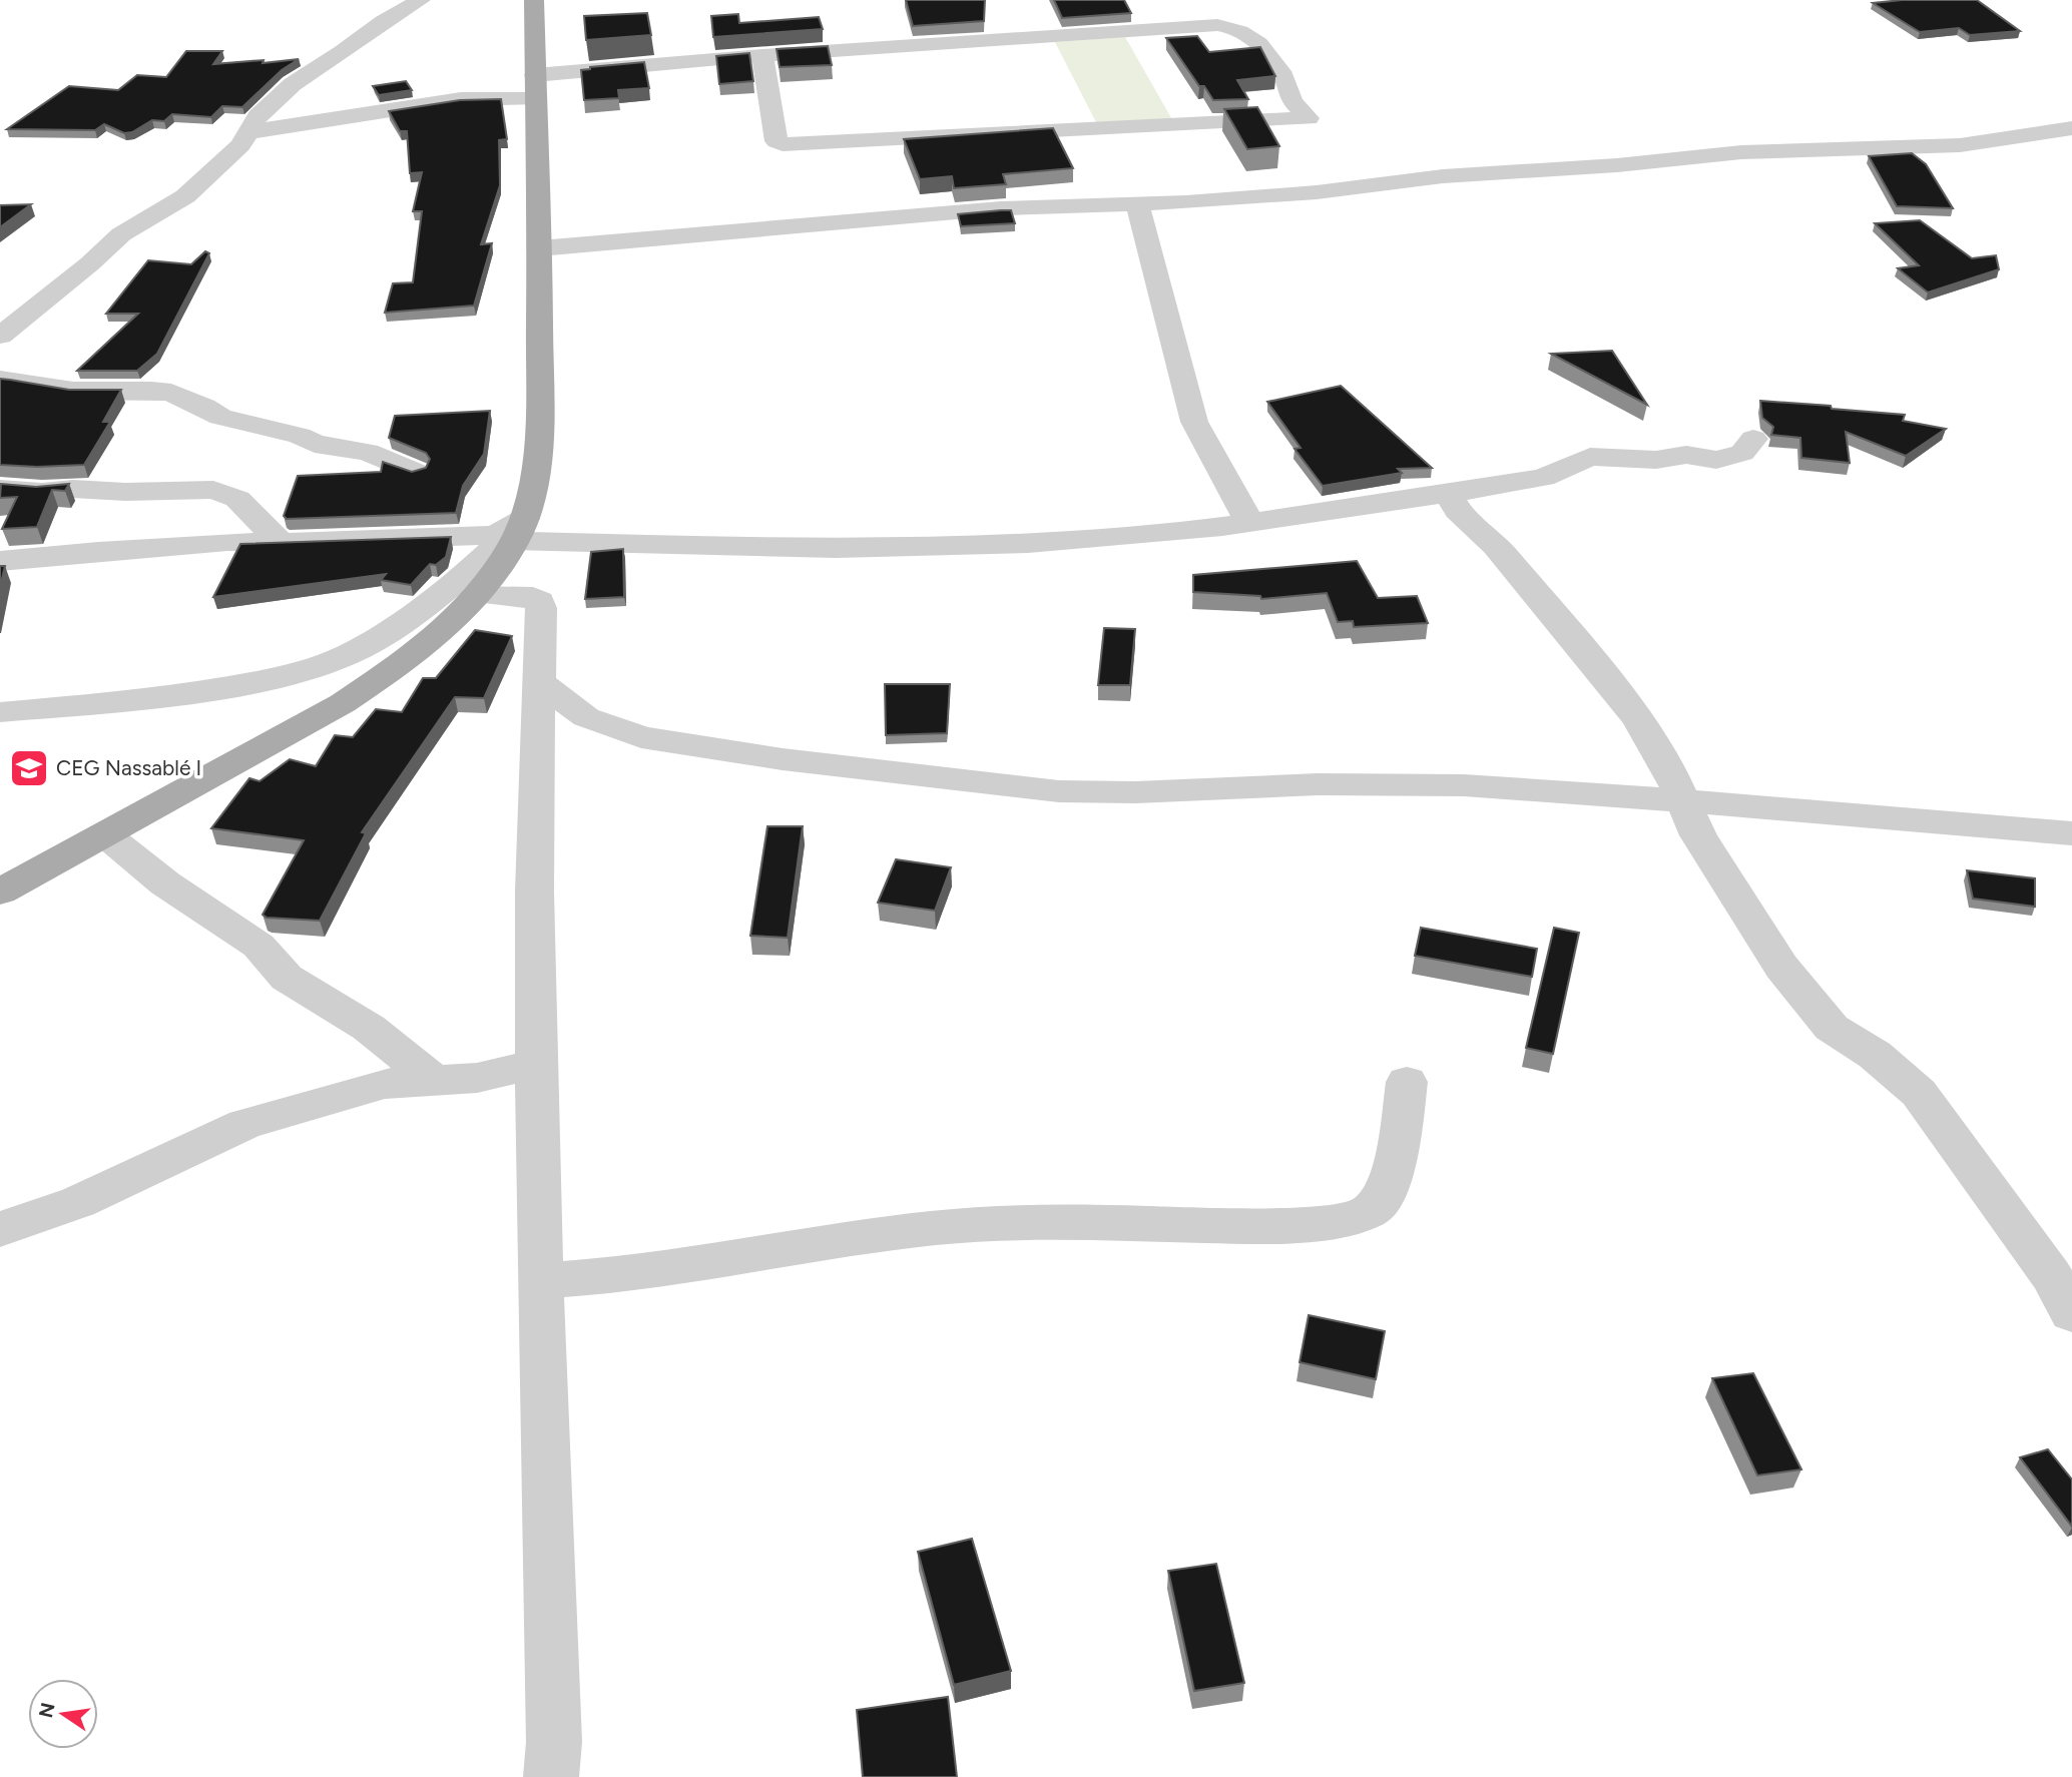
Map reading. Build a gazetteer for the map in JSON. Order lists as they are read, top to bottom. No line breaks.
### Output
{"places":{"school or university":["CEG Nassablé I"]},"north":"left"}
